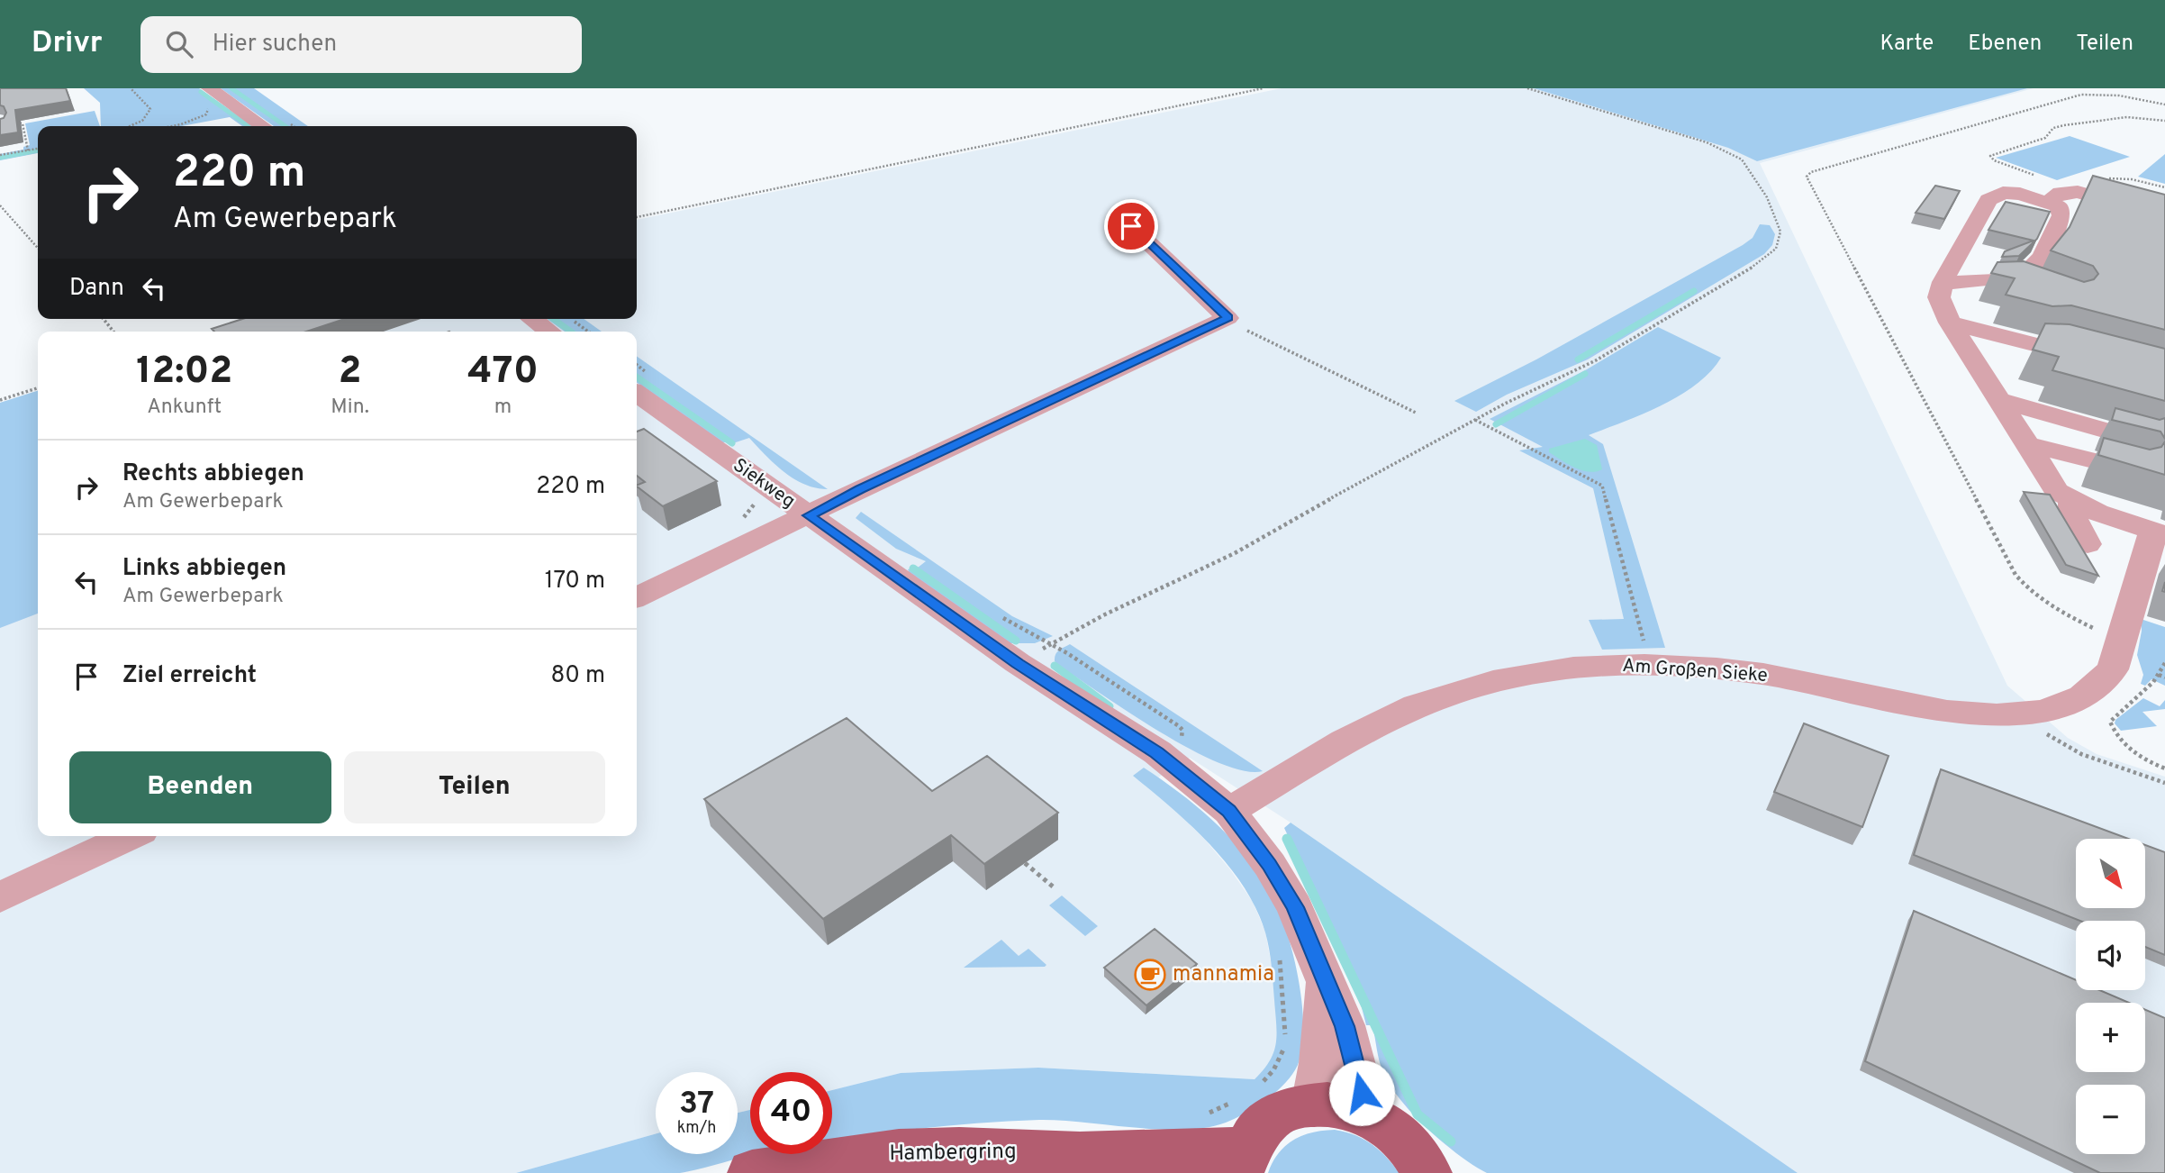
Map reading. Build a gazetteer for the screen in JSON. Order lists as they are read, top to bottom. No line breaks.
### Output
{"streets":{"main road":["Hambergring"],"street":["Siekweg","Am Großen Sieke"]},"crossings":[["Siekweg","Am Großen Sieke"]],"places":{"cafe":["mannamia"]},"north":"bottom right","page":{"header":"Drivr","search":"Hier suchen","nav":["Karte","Ebenen","Teilen"],"turn":["220 m","Am Gewerbepark"],"then":"Dann","eta":["12:02","Ankunft","2","Min.","470","m"],"list":[{"name":"Rechts abbiegen","note":"Am Gewerbepark","value":"220 m"},{"name":"Links abbiegen","note":"Am Gewerbepark","value":"170 m"},{"name":"Ziel erreicht","value":"80 m"}],"buttons":["Beenden","Teilen"],"map_buttons":["+","−"],"speed":"37 km/h","limit":"40"}}
